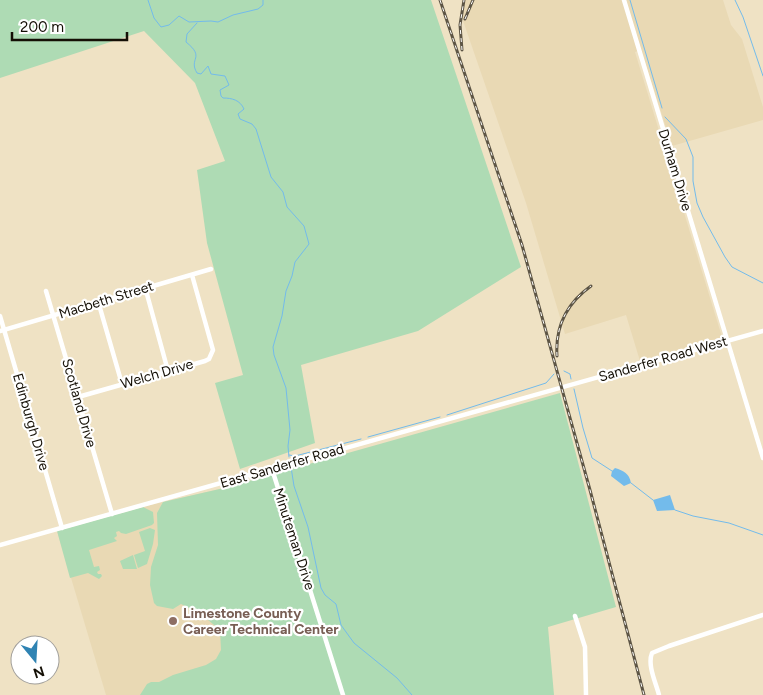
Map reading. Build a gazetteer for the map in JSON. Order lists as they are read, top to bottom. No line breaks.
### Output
{"streets":{"street":["Durham Drive","Macbeth Street","Sanderfer Road West","Welch Drive","Scotland Drive","Edinburgh Drive","East Sanderfer Road","Minuteman Drive"]},"crossings":[["Durham Drive","Sanderfer Road West"],["Macbeth Street","Welch Drive"],["Macbeth Street","Scotland Drive"],["Macbeth Street","Edinburgh Drive"],["Sanderfer Road West","East Sanderfer Road"],["Welch Drive","Scotland Drive"],["Scotland Drive","East Sanderfer Road"],["Edinburgh Drive","East Sanderfer Road"],["East Sanderfer Road","Minuteman Drive"]],"places":["Limestone County Career Technical Center"],"scale_bar":"200 m","north":"bottom"}
